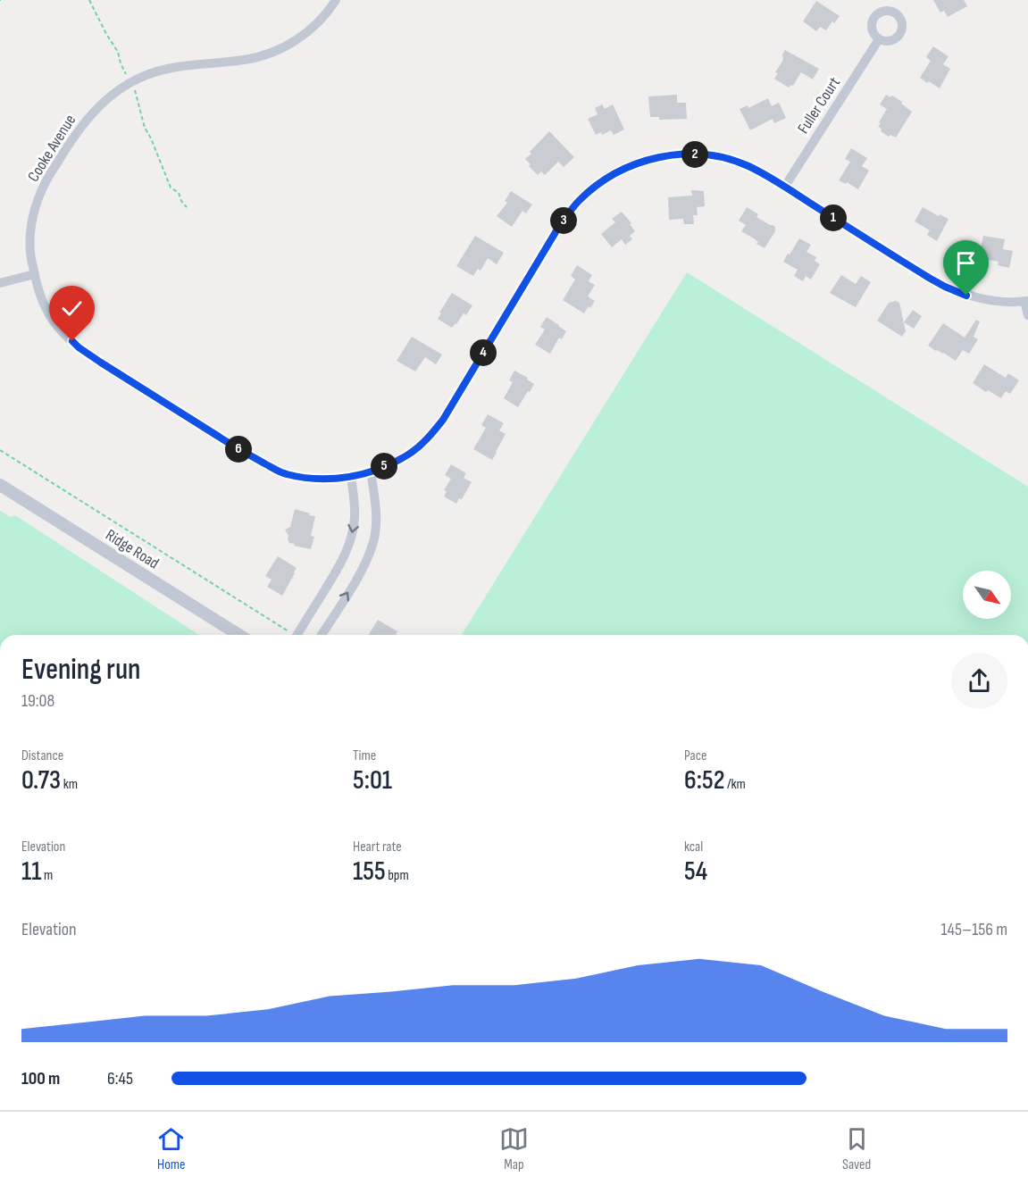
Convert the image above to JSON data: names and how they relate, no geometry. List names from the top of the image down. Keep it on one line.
{"streets":{"street":["Fuller Court","Cooke Avenue","Ridge Road"]},"crossings":[["Fuller Court","Cooke Avenue"]],"north":"bottom right","page":{"pins":["2","1","3","4","6","5"],"heading":["Evening run","19:08"],"stats":[["Distance","0.73 km"],["Time","5:01"],["Pace","6:52 /km"],["Elevation","11 m"],["Heart rate","155 bpm"],["kcal","54"]],"chart":["Elevation","145–156 m"],"list":[{"name":"100 m","note":"6:45"}],"tabs":["Home","Map","Saved"]}}
